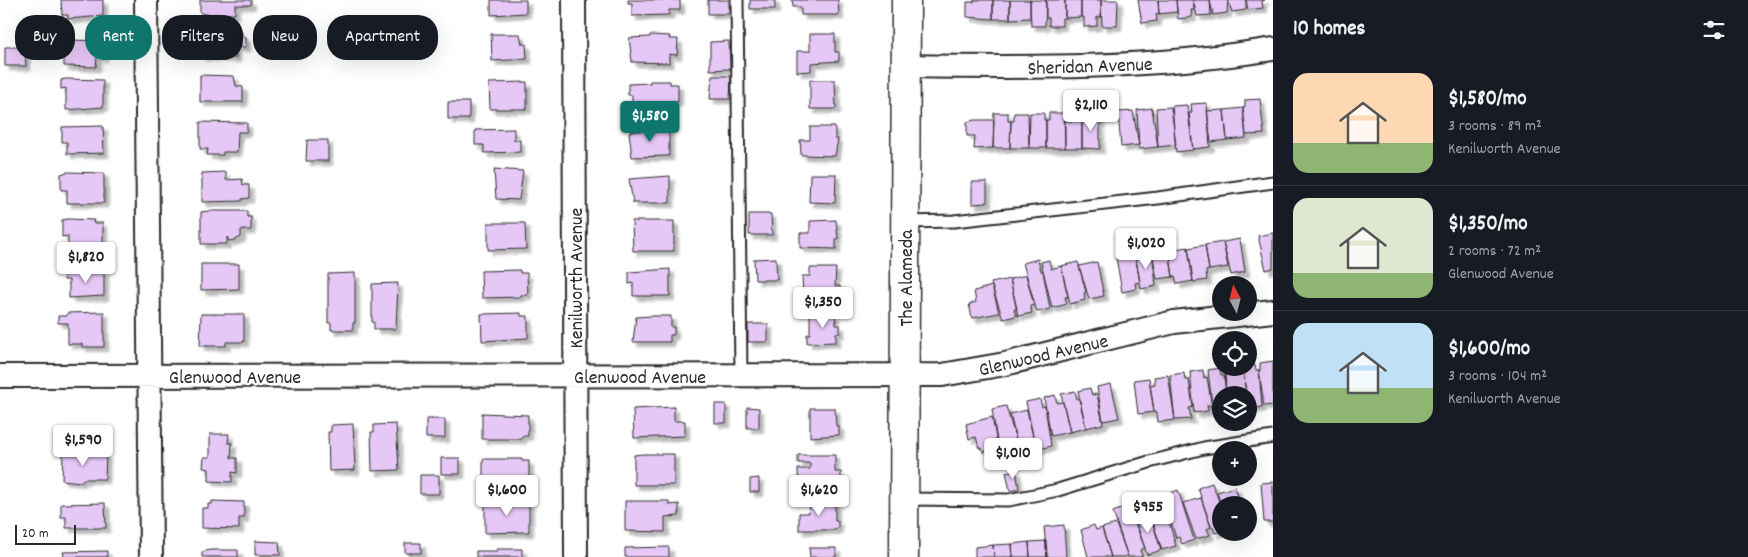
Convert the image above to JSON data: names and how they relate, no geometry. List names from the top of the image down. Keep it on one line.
{"streets":{"main road":["The Alameda"],"street":["Sheridan Avenue","Kenilworth Avenue","Glenwood Avenue"]},"crossings":[["Sheridan Avenue","The Alameda"],["Kenilworth Avenue","Glenwood Avenue"],["The Alameda","Glenwood Avenue"]],"scale_bar":"20 m","north":"top","page":{"heading":"10 homes","chip":["Buy","Rent","Filters","New","Apartment"],"list":[{"name":"$1,580/mo","note":"3 rooms · 89 m² · Kenilworth Avenue"},{"name":"$1,350/mo","note":"2 rooms · 72 m² · Glenwood Avenue"},{"name":"$1,600/mo","note":"3 rooms · 104 m² · Kenilworth Avenue"}],"price":["$2,110","$1,580","$1,020","$1,820","$1,350","$1,590","$1,010","$1,600","$1,620","$955"],"map_buttons":["+","−"],"scale":"20 m"}}
